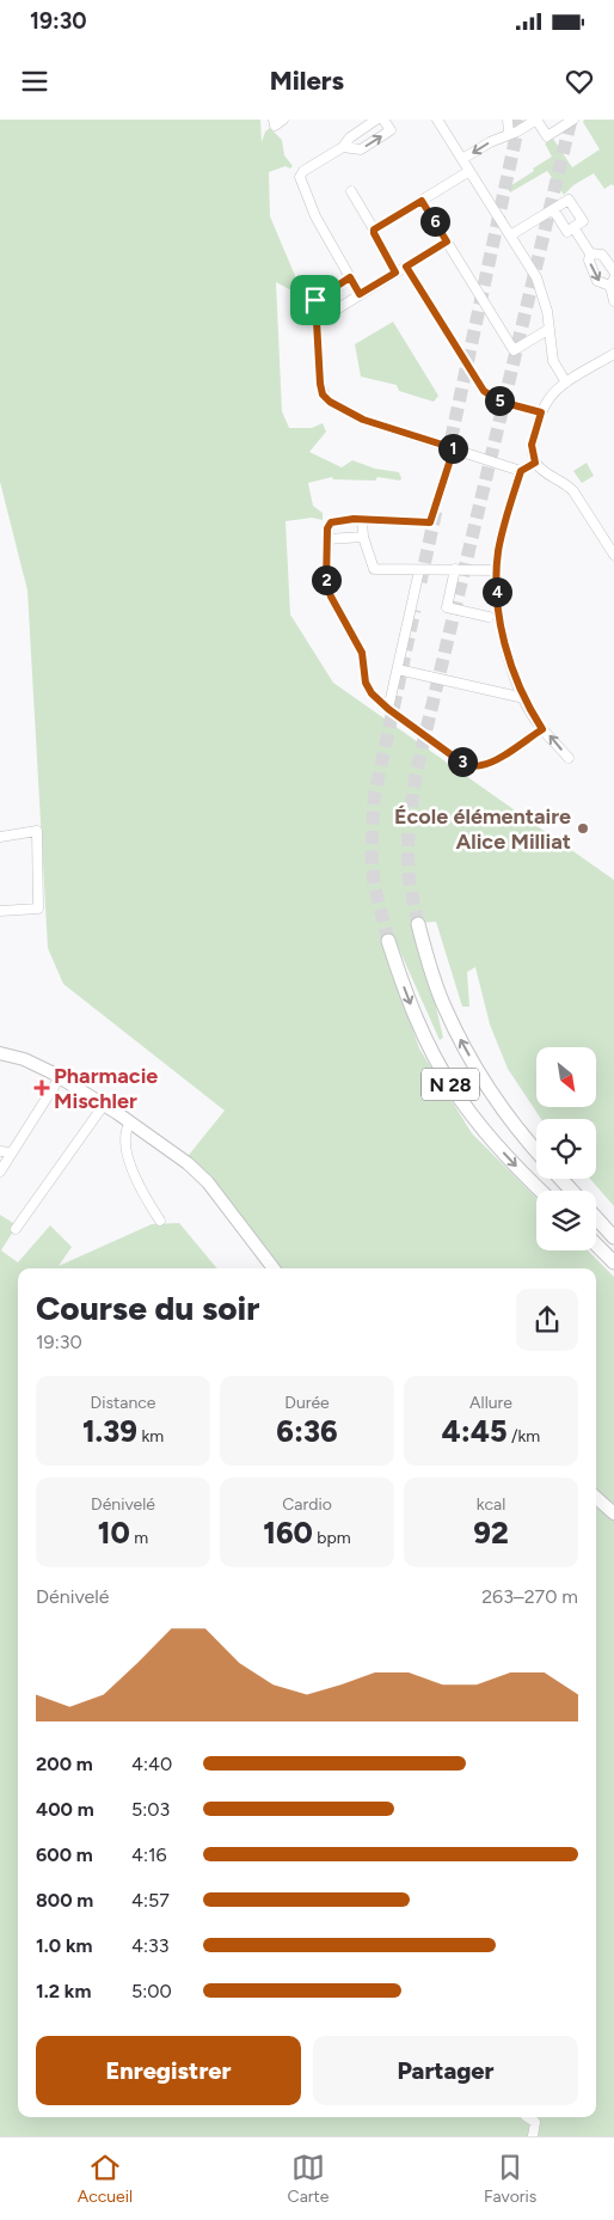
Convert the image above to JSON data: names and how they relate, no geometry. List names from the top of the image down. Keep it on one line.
{"streets":{"highway":["N 28"]},"places":{"other":["École élémentaire Alice Milliat"],"health":["Pharmacie Mischler"]},"north":"bottom right","page":{"status":"19:30","header":"Milers","pins":["6","5","1","2","4","3"],"heading":["Course du soir","19:30"],"stats":[["Distance","1.39 km"],["Durée","6:36"],["Allure","4:45 /km"],["Dénivelé","10 m"],["Cardio","160 bpm"],["kcal","92"]],"chart":["Dénivelé","263–270 m"],"list":[{"name":"200 m","note":"4:40"},{"name":"400 m","note":"5:03"},{"name":"600 m","note":"4:16"},{"name":"800 m","note":"4:57"},{"name":"1.0 km","note":"4:33"},{"name":"1.2 km","note":"5:00"}],"buttons":["Enregistrer","Partager"],"tabs":["Accueil","Carte","Favoris"]}}
